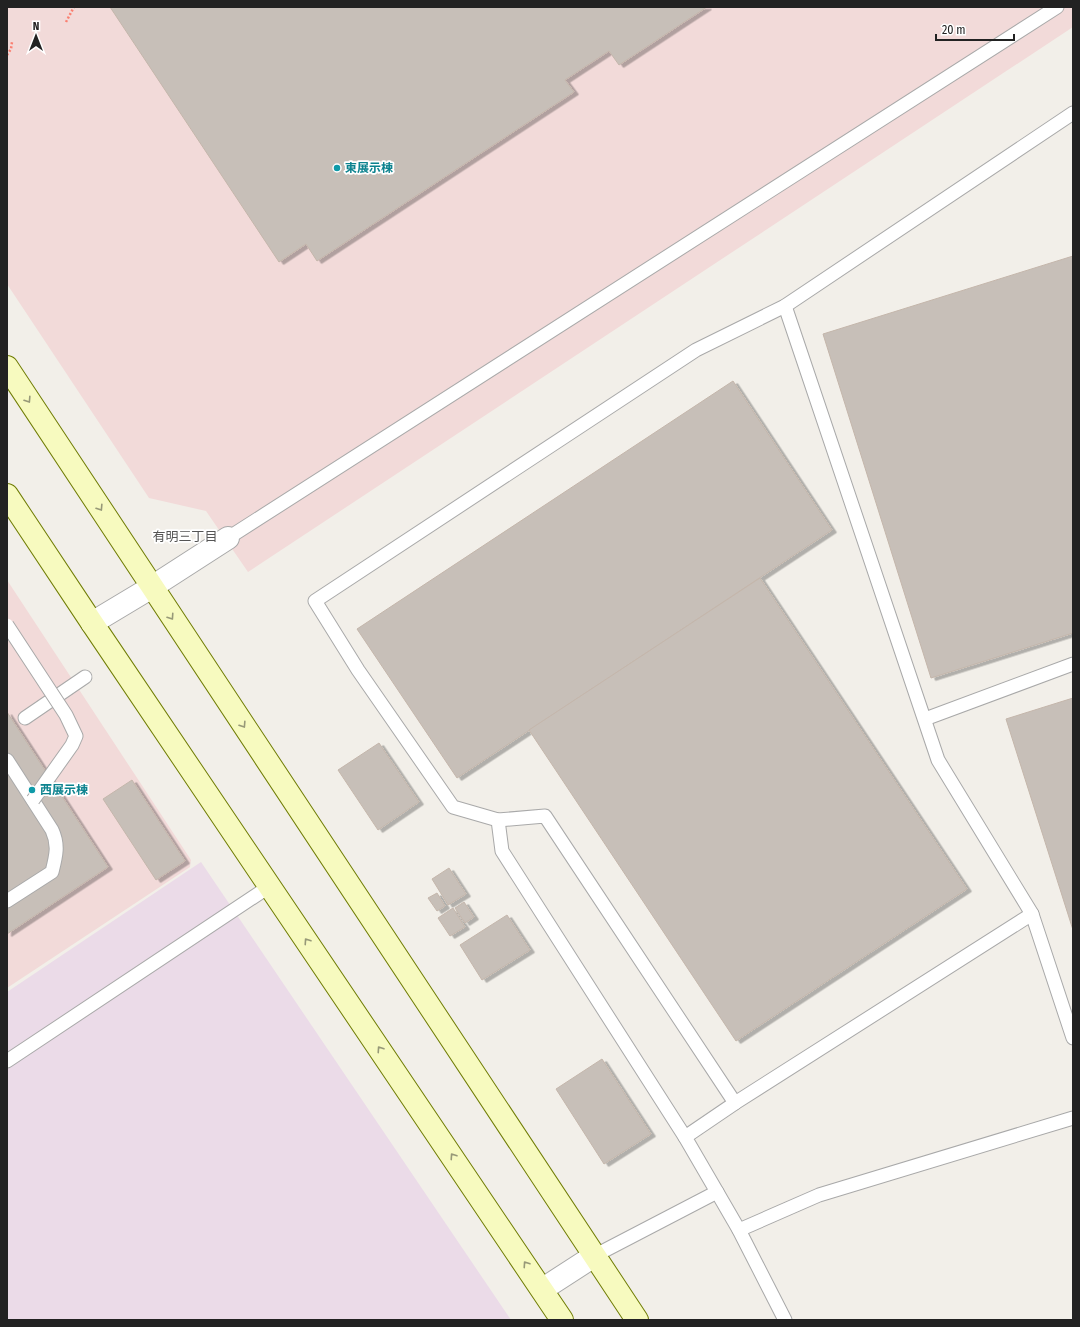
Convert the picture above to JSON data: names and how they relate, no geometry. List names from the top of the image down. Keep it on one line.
{"districts":["有明三丁目"],"places":["東展示棟","西展示棟"],"scale_bar":"20 m","north":"top"}
